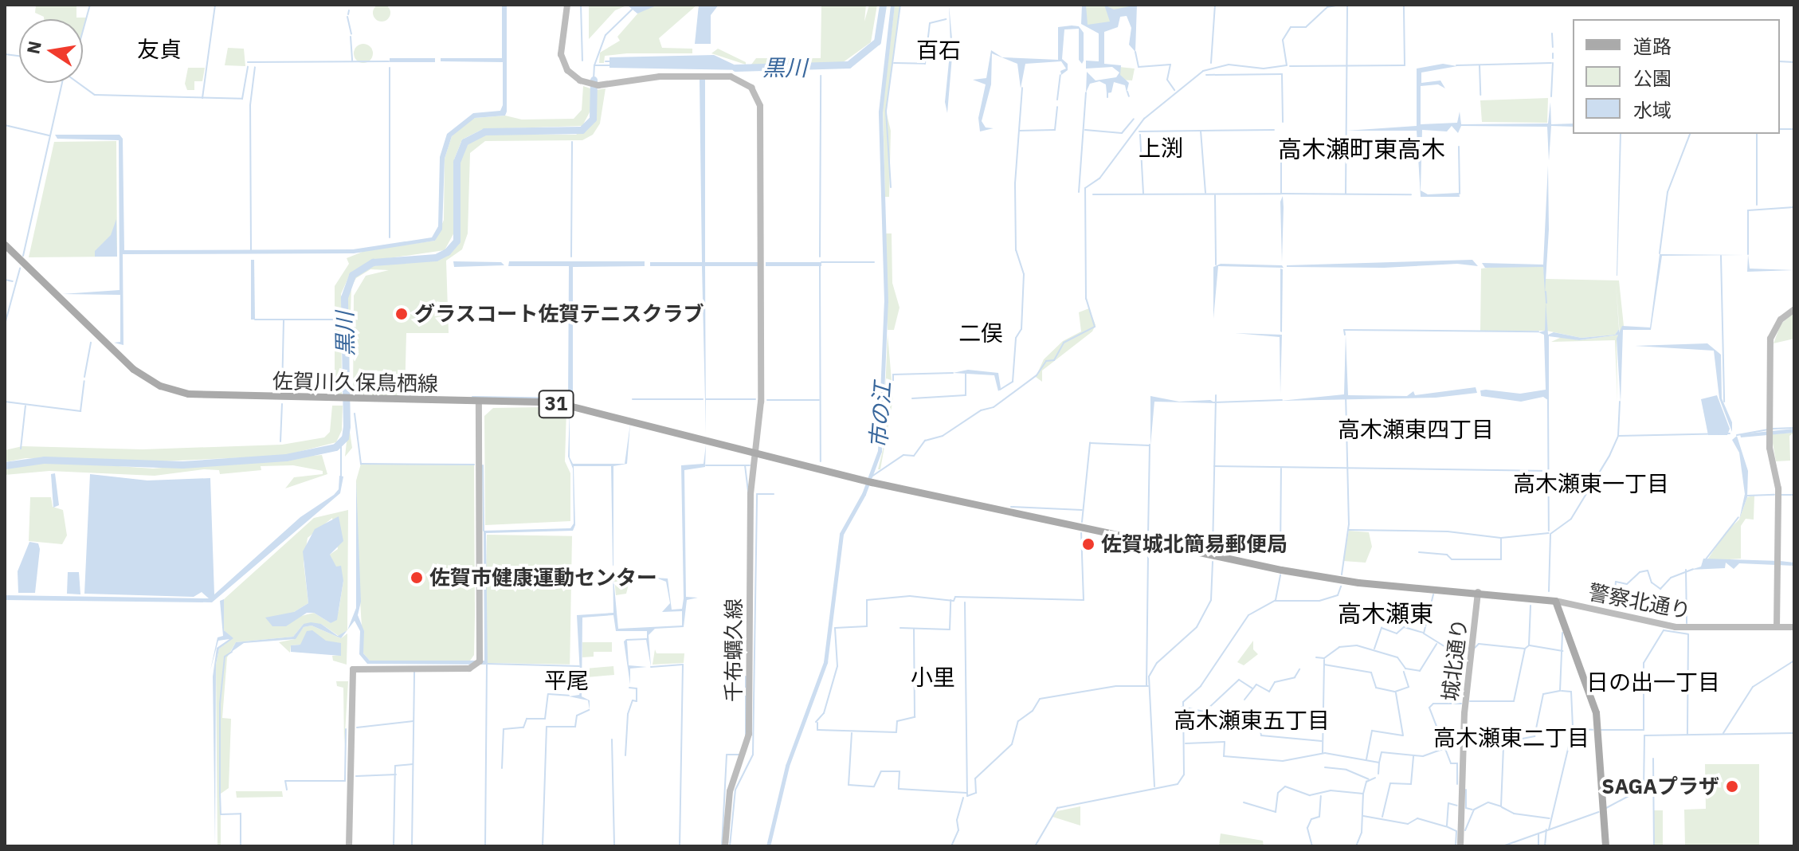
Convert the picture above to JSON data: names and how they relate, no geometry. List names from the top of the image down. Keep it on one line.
{"streets":{"main road":["佐賀川久保鳥栖線","31"],"street":["警察北通り","千布蠣久線","城北通り"]},"crossings":[["佐賀川久保鳥栖線","31"],["佐賀川久保鳥栖線","千布蠣久線"],["31","警察北通り"],["31","千布蠣久線"],["31","城北通り"]],"districts":["友貞","百石","上渕","高木瀬町東高木","二俣","高木瀬東四丁目","高木瀬東一丁目","高木瀬東","小里","平尾","日の出一丁目","高木瀬東五丁目","高木瀬東二丁目"],"water":["黒川","市の江"],"places":["グラスコート佐賀テニスクラブ","佐賀城北簡易郵便局","佐賀市健康運動センター","SAGAプラザ"],"legend":["道路","公園","水域"],"north":"left"}
